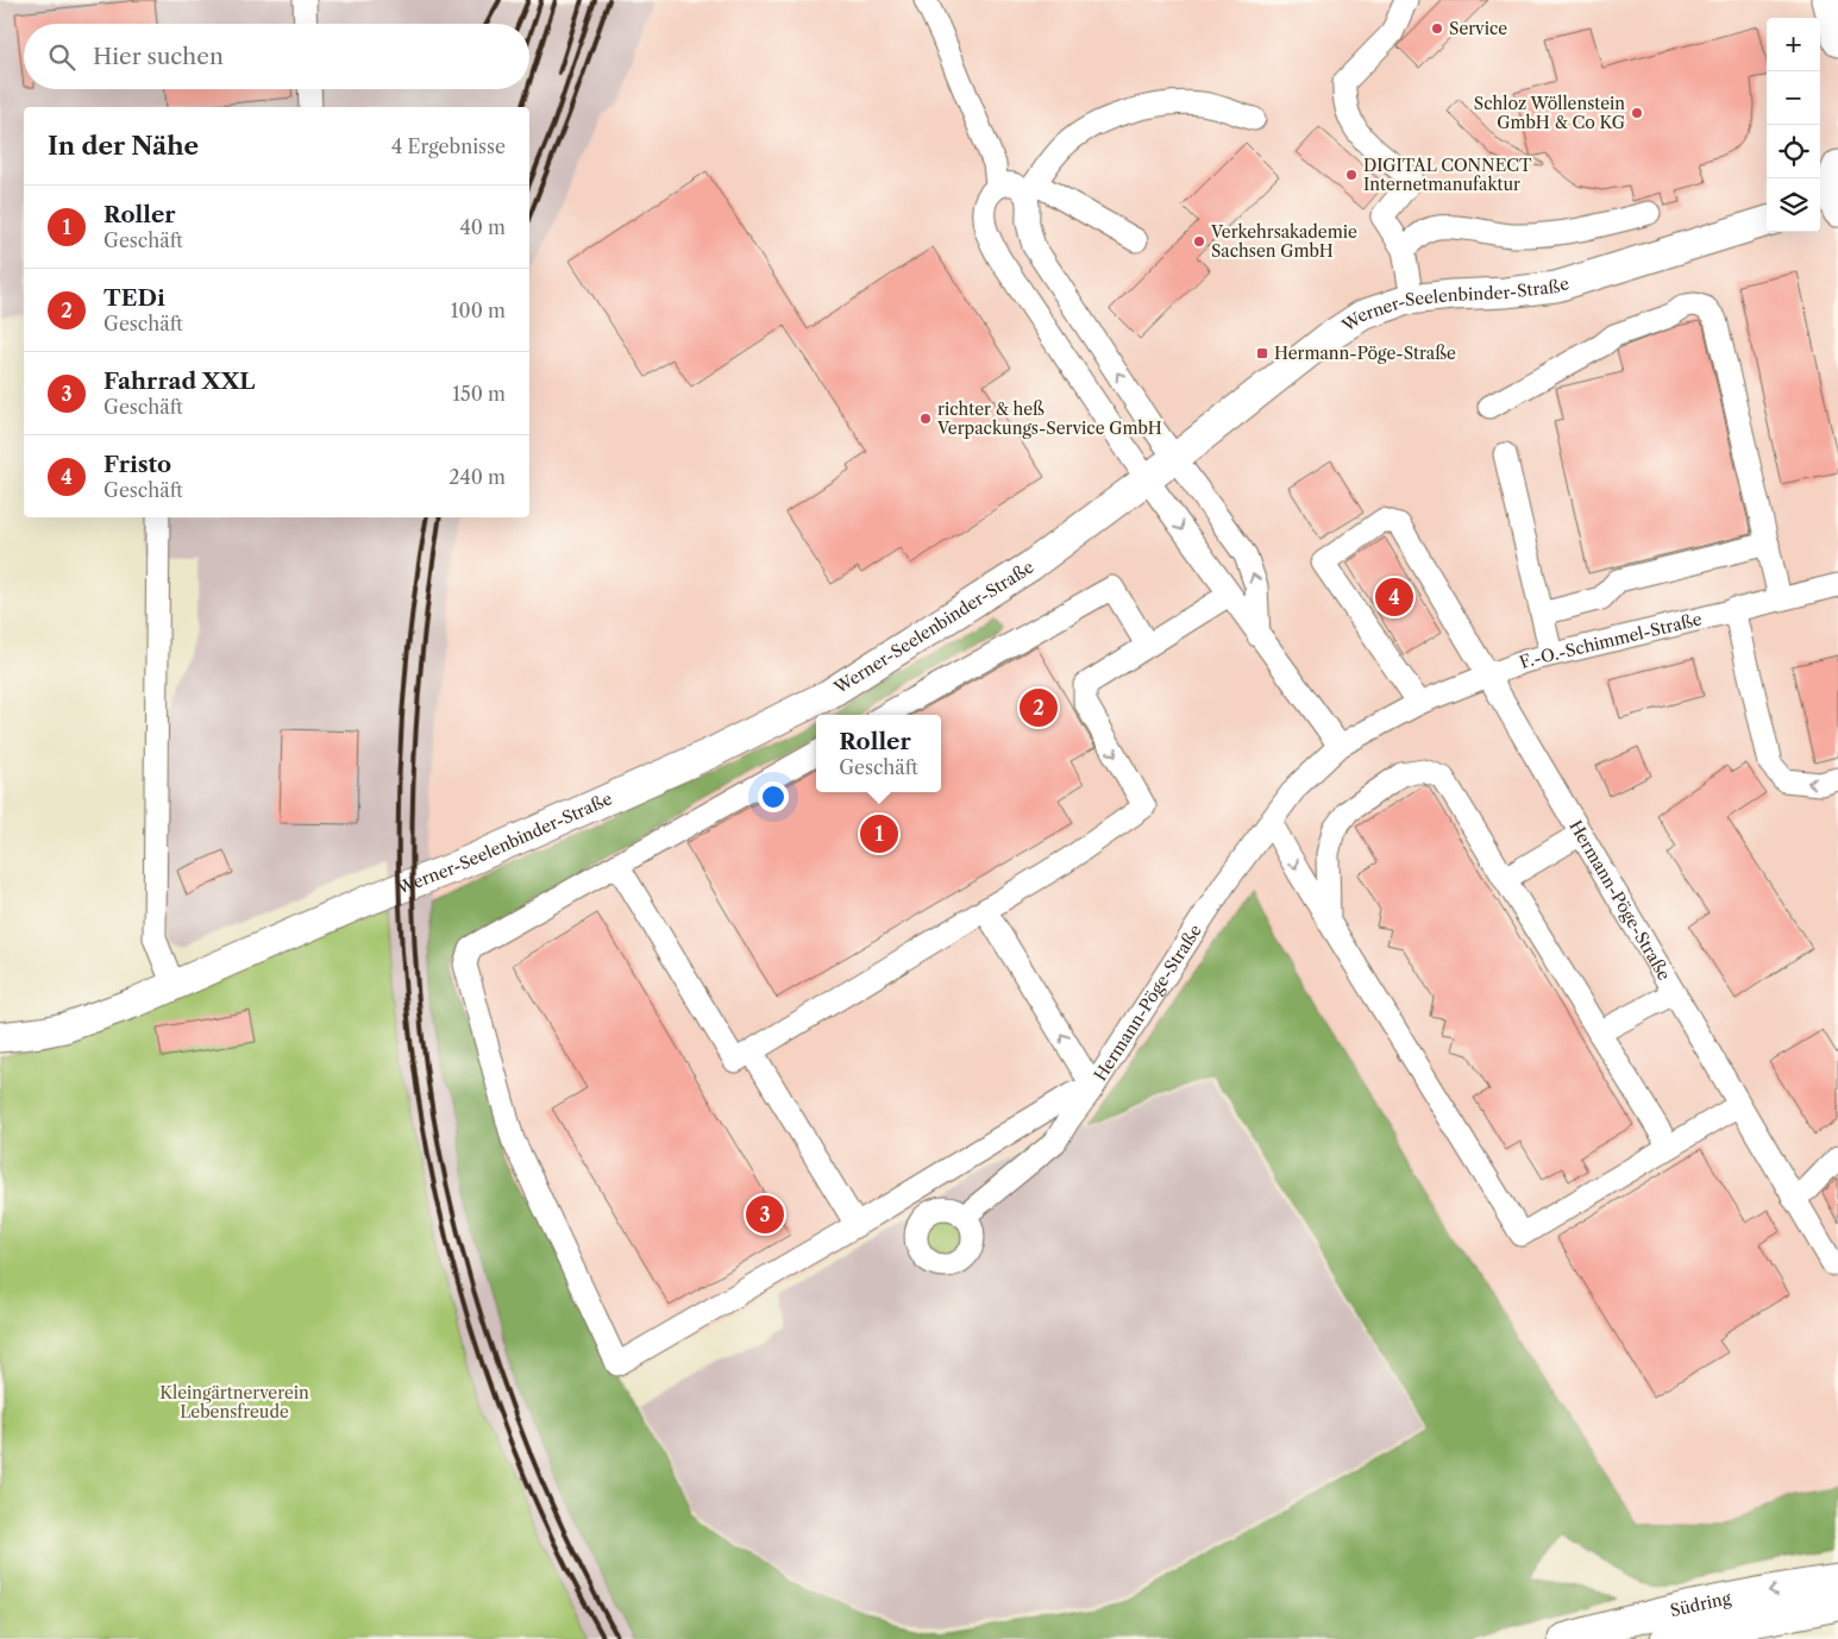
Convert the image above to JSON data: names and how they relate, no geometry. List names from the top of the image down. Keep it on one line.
{"streets":{"main road":["Werner-Seelenbinder-Straße","Südring"],"street":["F.-O.-Schimmel-Straße","Hermann-Pöge-Straße"]},"crossings":[["F.-O.-Schimmel-Straße","Hermann-Pöge-Straße"]],"parks":["Kleingärtnerverein Lebensfreude"],"places":{"other":["Service","Schloz Wöllenstein GmbH & Co KG","DIGITAL CONNECT Internetmanufaktur","Verkehrsakademie Sachsen GmbH","richter & heß Verpackungs-Service GmbH"],"transit":["Hermann-Pöge-Straße"]},"page":{"map_buttons":["+","−"],"search":"Hier suchen","heading":["In der Nähe","4 Ergebnisse"],"list":[{"mark":"1","name":"Roller","note":"Geschäft","value":"40 m"},{"mark":"2","name":"TEDi","note":"Geschäft","value":"100 m"},{"mark":"3","name":"Fahrrad XXL","note":"Geschäft","value":"150 m"},{"mark":"4","name":"Fristo","note":"Geschäft","value":"240 m"}],"pins":["4","2","1","3"],"popup":["Roller","Geschäft"]}}
